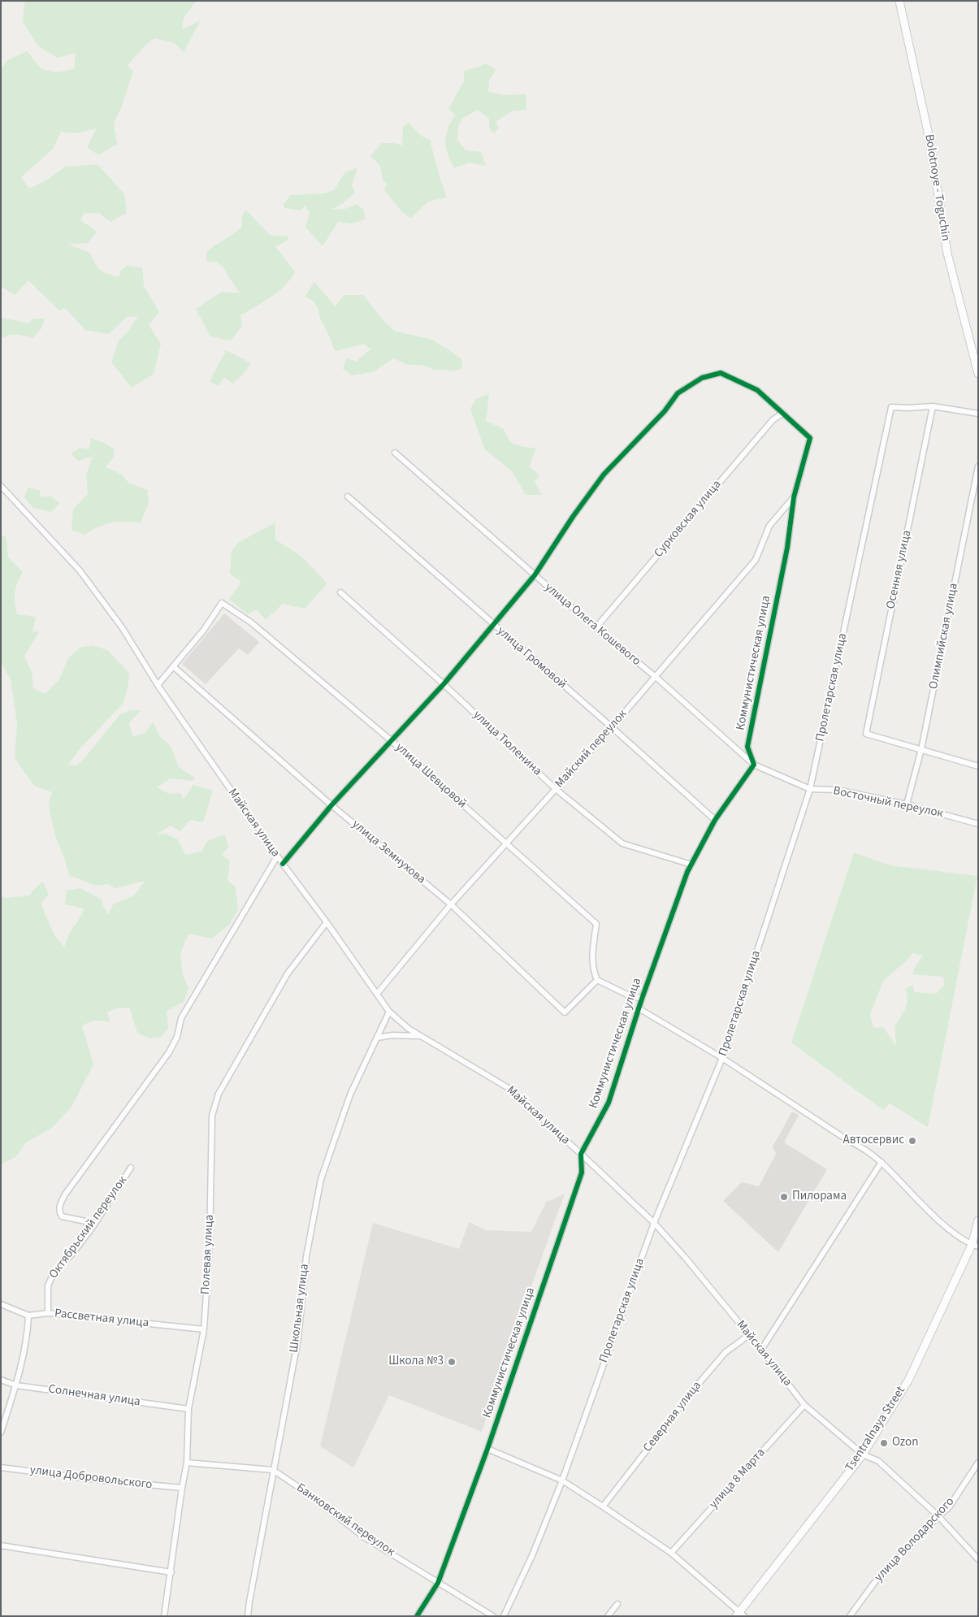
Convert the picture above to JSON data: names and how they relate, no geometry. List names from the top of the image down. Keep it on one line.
{"streets":{"main road":["Bolotnoye - Toguchin","Tsentralnaya Street"],"street":["Сурковская улица","Осенняя улица","улица Олега Кошевого","Олимпийская улица","улица Громовой","Коммунистическая улица","Пролетарская улица","улица Тюленина","Майский переулок","улица Шевцовой","Восточный переулок","Майская улица","улица Земнухова","Октябрьский переулок","Полевая улица","Школьная улица","Рассветная улица","Солнечная улица","Северная улица","улица Добровольского","улица 8 Марта","Банковский переулок","улица Володарского"]},"crossings":[["Сурковская улица","улица Олега Кошевого"],["Сурковская улица","Коммунистическая улица"],["Осенняя улица","Олимпийская улица"],["Осенняя улица","Пролетарская улица"],["улица Олега Кошевого","Коммунистическая улица"],["улица Олега Кошевого","Майский переулок"],["улица Олега Кошевого","Восточный переулок"],["Олимпийская улица","Восточный переулок"],["улица Громовой","Коммунистическая улица"],["улица Громовой","Майский переулок"],["Коммунистическая улица","улица Тюленина"],["Коммунистическая улица","Майский переулок"],["Коммунистическая улица","Восточный переулок"],["Коммунистическая улица","Майская улица"],["Коммунистическая улица","Банковский переулок"],["Пролетарская улица","Восточный переулок"],["Пролетарская улица","Майская улица"],["улица Тюленина","Майский переулок"],["Майский переулок","улица Шевцовой"],["Майский переулок","Майская улица"],["Майский переулок","улица Земнухова"],["улица Шевцовой","улица Земнухова"],["Майская улица","Полевая улица"],["Майская улица","Школьная улица"],["Майская улица","Северная улица"],["Майская улица","Tsentralnaya Street"],["Майская улица","улица 8 Марта"],["Майская улица","улица Володарского"],["Октябрьский переулок","Рассветная улица"],["Полевая улица","Рассветная улица"],["Полевая улица","Солнечная улица"],["Полевая улица","улица Добровольского"],["Полевая улица","Банковский переулок"],["Школьная улица","Банковский переулок"]],"places":["Автосервис","Пилорама","Школа №3","Ozon"]}
